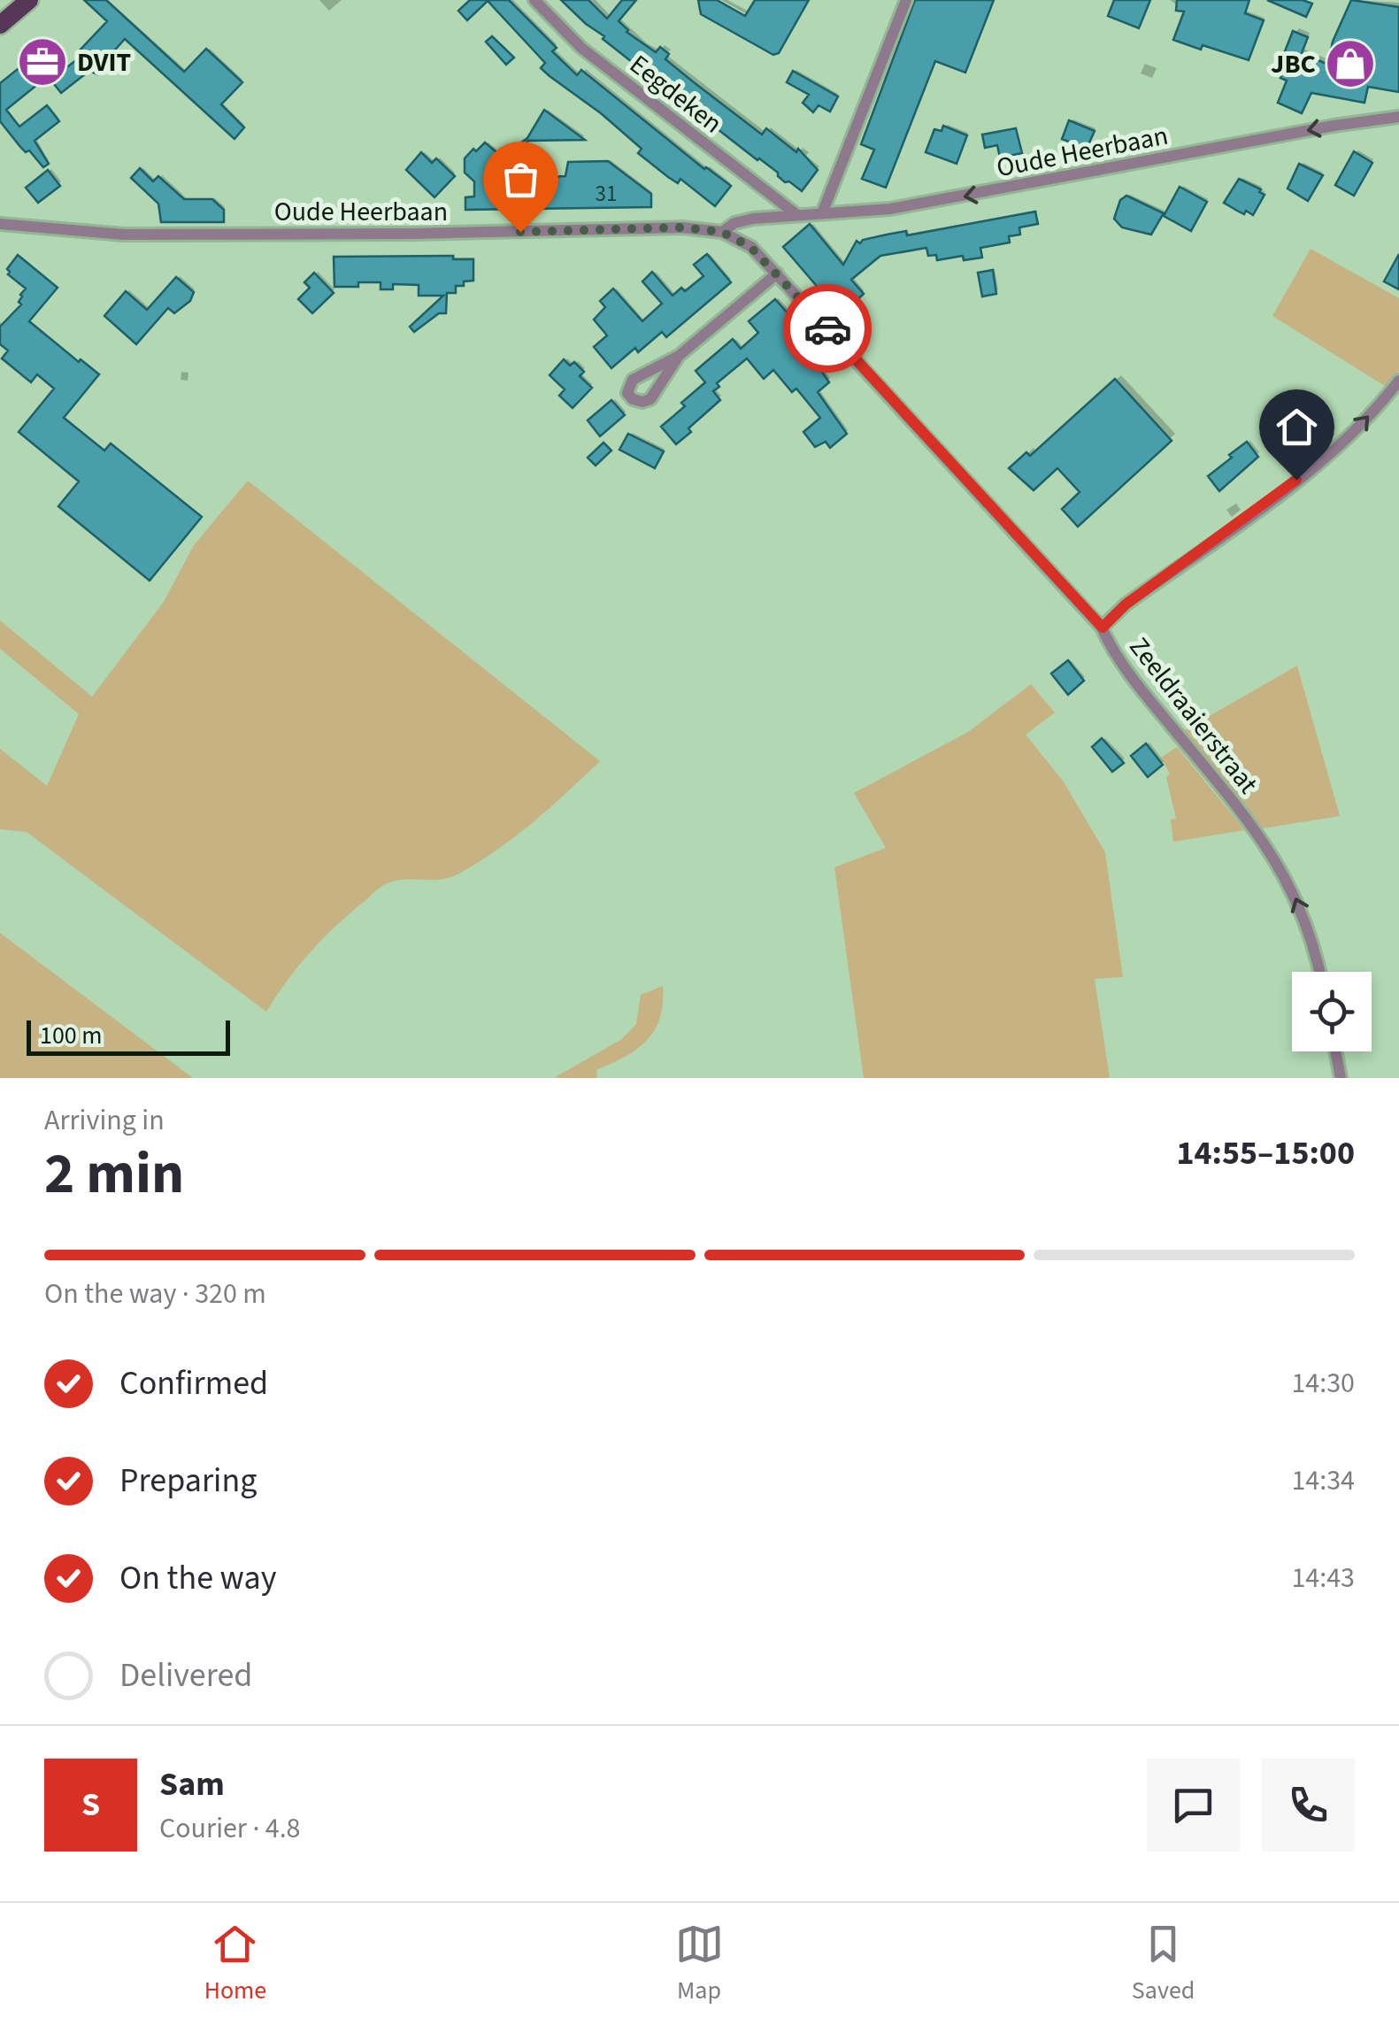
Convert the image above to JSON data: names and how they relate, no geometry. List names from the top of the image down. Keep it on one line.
{"streets":{"street":["Eegdeken","Oude Heerbaan","Zeeldraaierstraat"]},"crossings":[["Eegdeken","Oude Heerbaan"],["Oude Heerbaan","Zeeldraaierstraat"]],"places":{"office":["DVIT"],"shop":["JBC"]},"house_numbers":["31"],"scale_bar":"100 m","page":{"scale":"100 m","heading":["2 min","Arriving in","14:55–15:00"],"panel":["Sam","Courier · 4.8"],"bar":"On the way · 320 m","list":[["Confirmed","14:30"],["Preparing","14:34"],["On the way","14:43"],"Delivered"],"round":"S","tabs":["Home","Map","Saved"]}}
